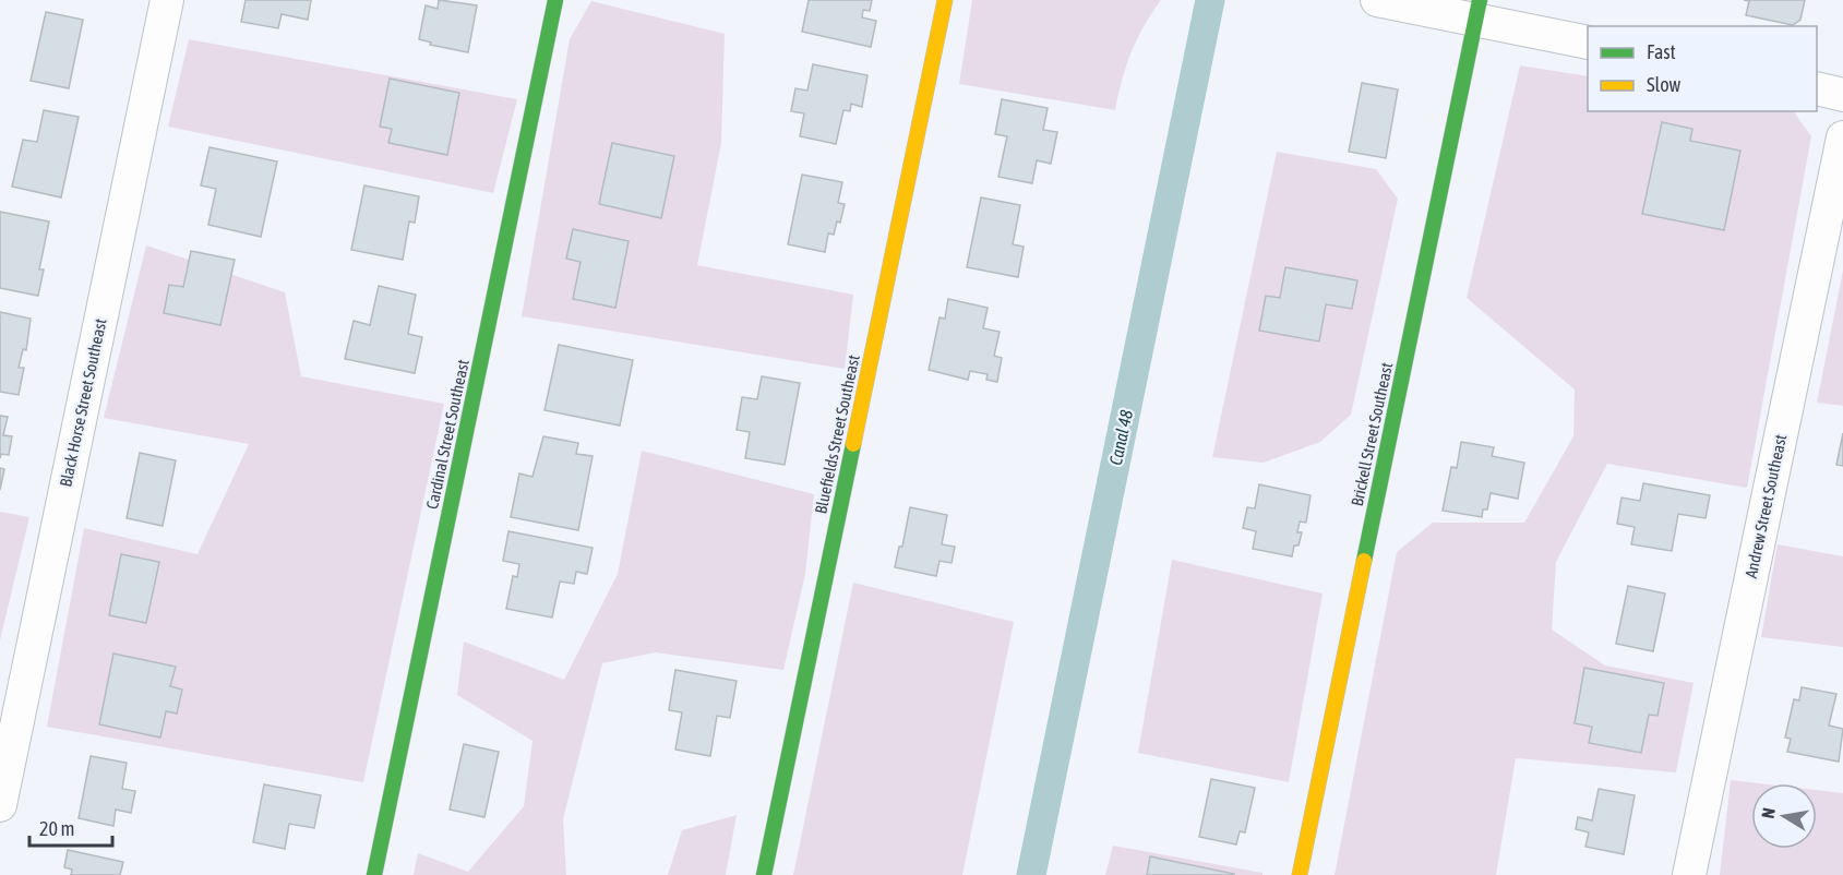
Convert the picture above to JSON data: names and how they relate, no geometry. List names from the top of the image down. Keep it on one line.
{"streets":{"street":["Black Horse Street Southeast","Cardinal Street Southeast","Bluefields Street Southeast","Brickell Street Southeast","Andrew Street Southeast"]},"water":["Canal 48"],"legend":["Fast","Slow"],"scale_bar":"20 m","north":"left"}
